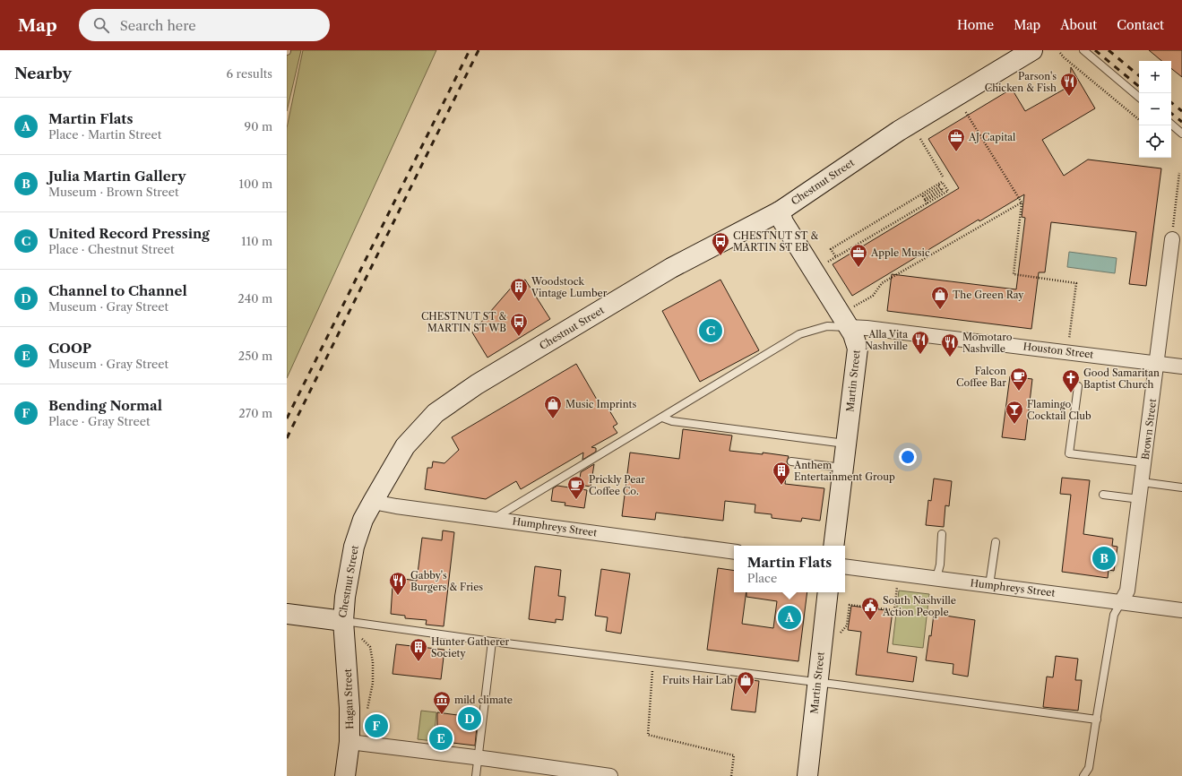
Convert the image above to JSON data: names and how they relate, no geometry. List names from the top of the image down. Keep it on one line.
{"streets":{"street":["Chestnut Street","Houston Street","Martin Street","Brown Street","Humphreys Street","Hagan Street"]},"crossings":[["Chestnut Street","Martin Street"],["Chestnut Street","Humphreys Street"],["Chestnut Street","Hagan Street"],["Houston Street","Martin Street"],["Houston Street","Brown Street"],["Brown Street","Humphreys Street"]],"places":{"restaurant":["Parson's Chicken & Fish","Alla Vita Nashville","Momotaro Nashville","Gabby's Burgers & Fries"],"office":["AJ Capital","Apple Music"],"bus stop":["CHESTNUT ST & MARTIN ST EB","CHESTNUT ST & MARTIN ST WB"],"building":["Woodstock Vintage Lumber","Anthem Entertainment Group","Hunter Gatherer Society"],"shop":["The Green Ray","Music Imprints","Fruits Hair Lab"],"cafe":["Falcon Coffee Bar","Prickly Pear Coffee Co."],"church":["Good Samaritan Baptist Church"],"bar":["Flamingo Cocktail Club"],"public building":["South Nashville Action People"],"museum":["mild climate"]},"page":{"header":"Map","search":"Search here","nav":["Home","Map","About","Contact"],"heading":["Nearby","6 results"],"map_buttons":["+","−"],"list":[{"mark":"A","name":"Martin Flats","note":"Place · Martin Street","value":"90 m"},{"mark":"B","name":"Julia Martin Gallery","note":"Museum · Brown Street","value":"100 m"},{"mark":"C","name":"United Record Pressing","note":"Place · Chestnut Street","value":"110 m"},{"mark":"D","name":"Channel to Channel","note":"Museum · Gray Street","value":"240 m"},{"mark":"E","name":"COOP","note":"Museum · Gray Street","value":"250 m"},{"mark":"F","name":"Bending Normal","note":"Place · Gray Street","value":"270 m"}],"pins":["C","B","A","D","F","E"],"popup":["Martin Flats","Place"]}}
